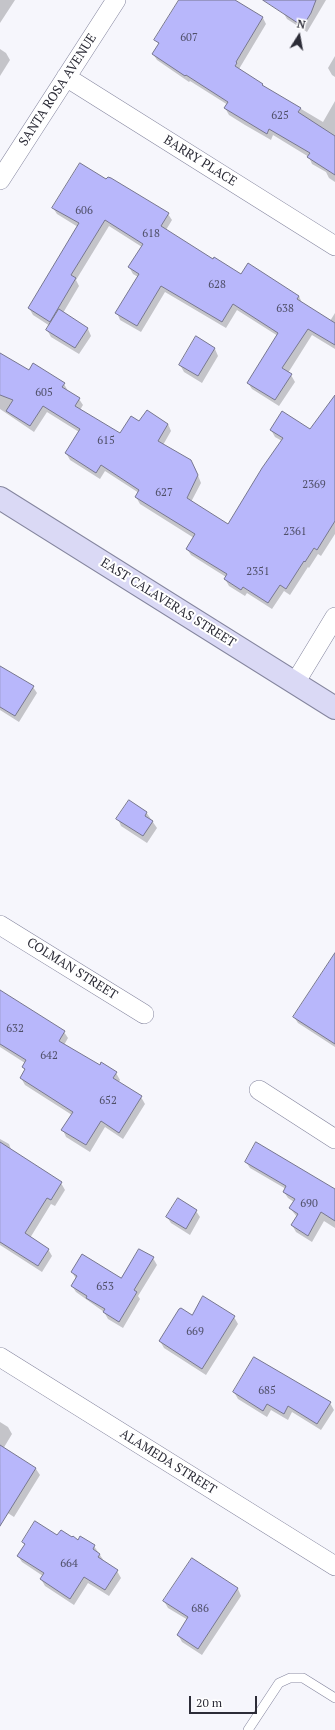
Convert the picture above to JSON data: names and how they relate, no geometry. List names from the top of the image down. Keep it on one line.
{"streets":{"street":["SANTA ROSA AVENUE","BARRY PLACE","EAST CALAVERAS STREET","COLMAN STREET","ALAMEDA STREET"]},"crossings":[["SANTA ROSA AVENUE","BARRY PLACE"]],"house_numbers":["607","625","606","618","628","638","605","615","2369","627","2361","2351","632","642","652","690","653","669","685","664","686"],"scale_bar":"20 m","north":"top"}
